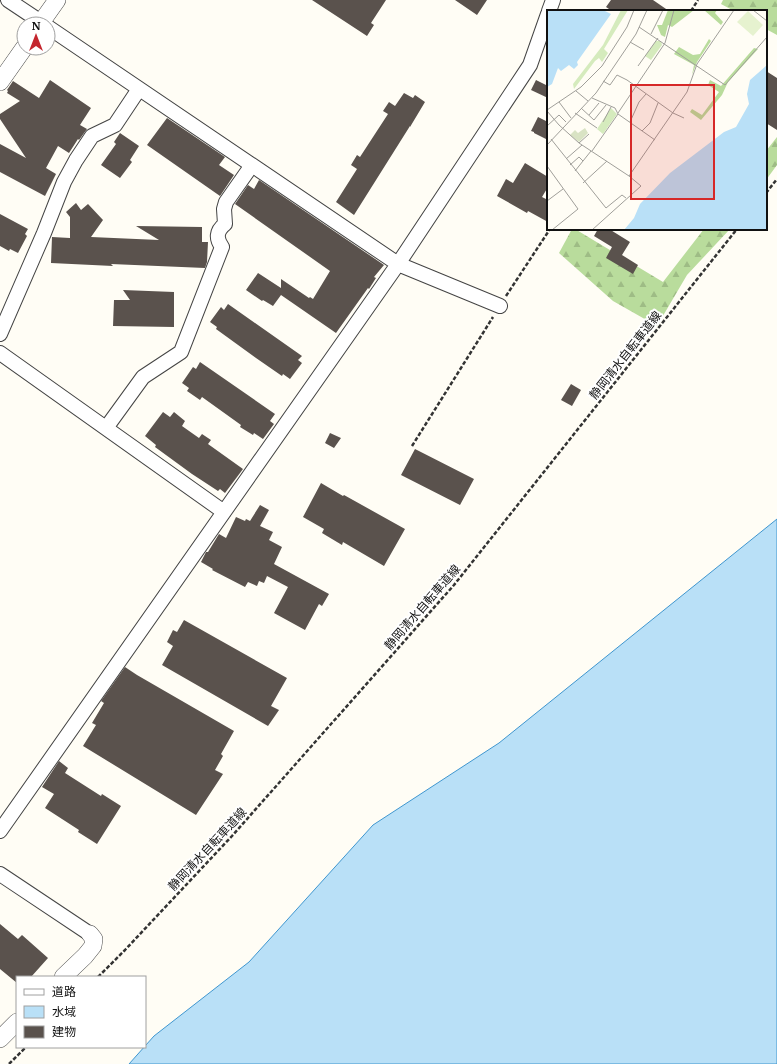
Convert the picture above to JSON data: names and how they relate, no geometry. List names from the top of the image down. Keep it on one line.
{"streets":{"path":["静岡清水自転車道線"]},"legend":["道路","水域","建物"],"north":"top"}
